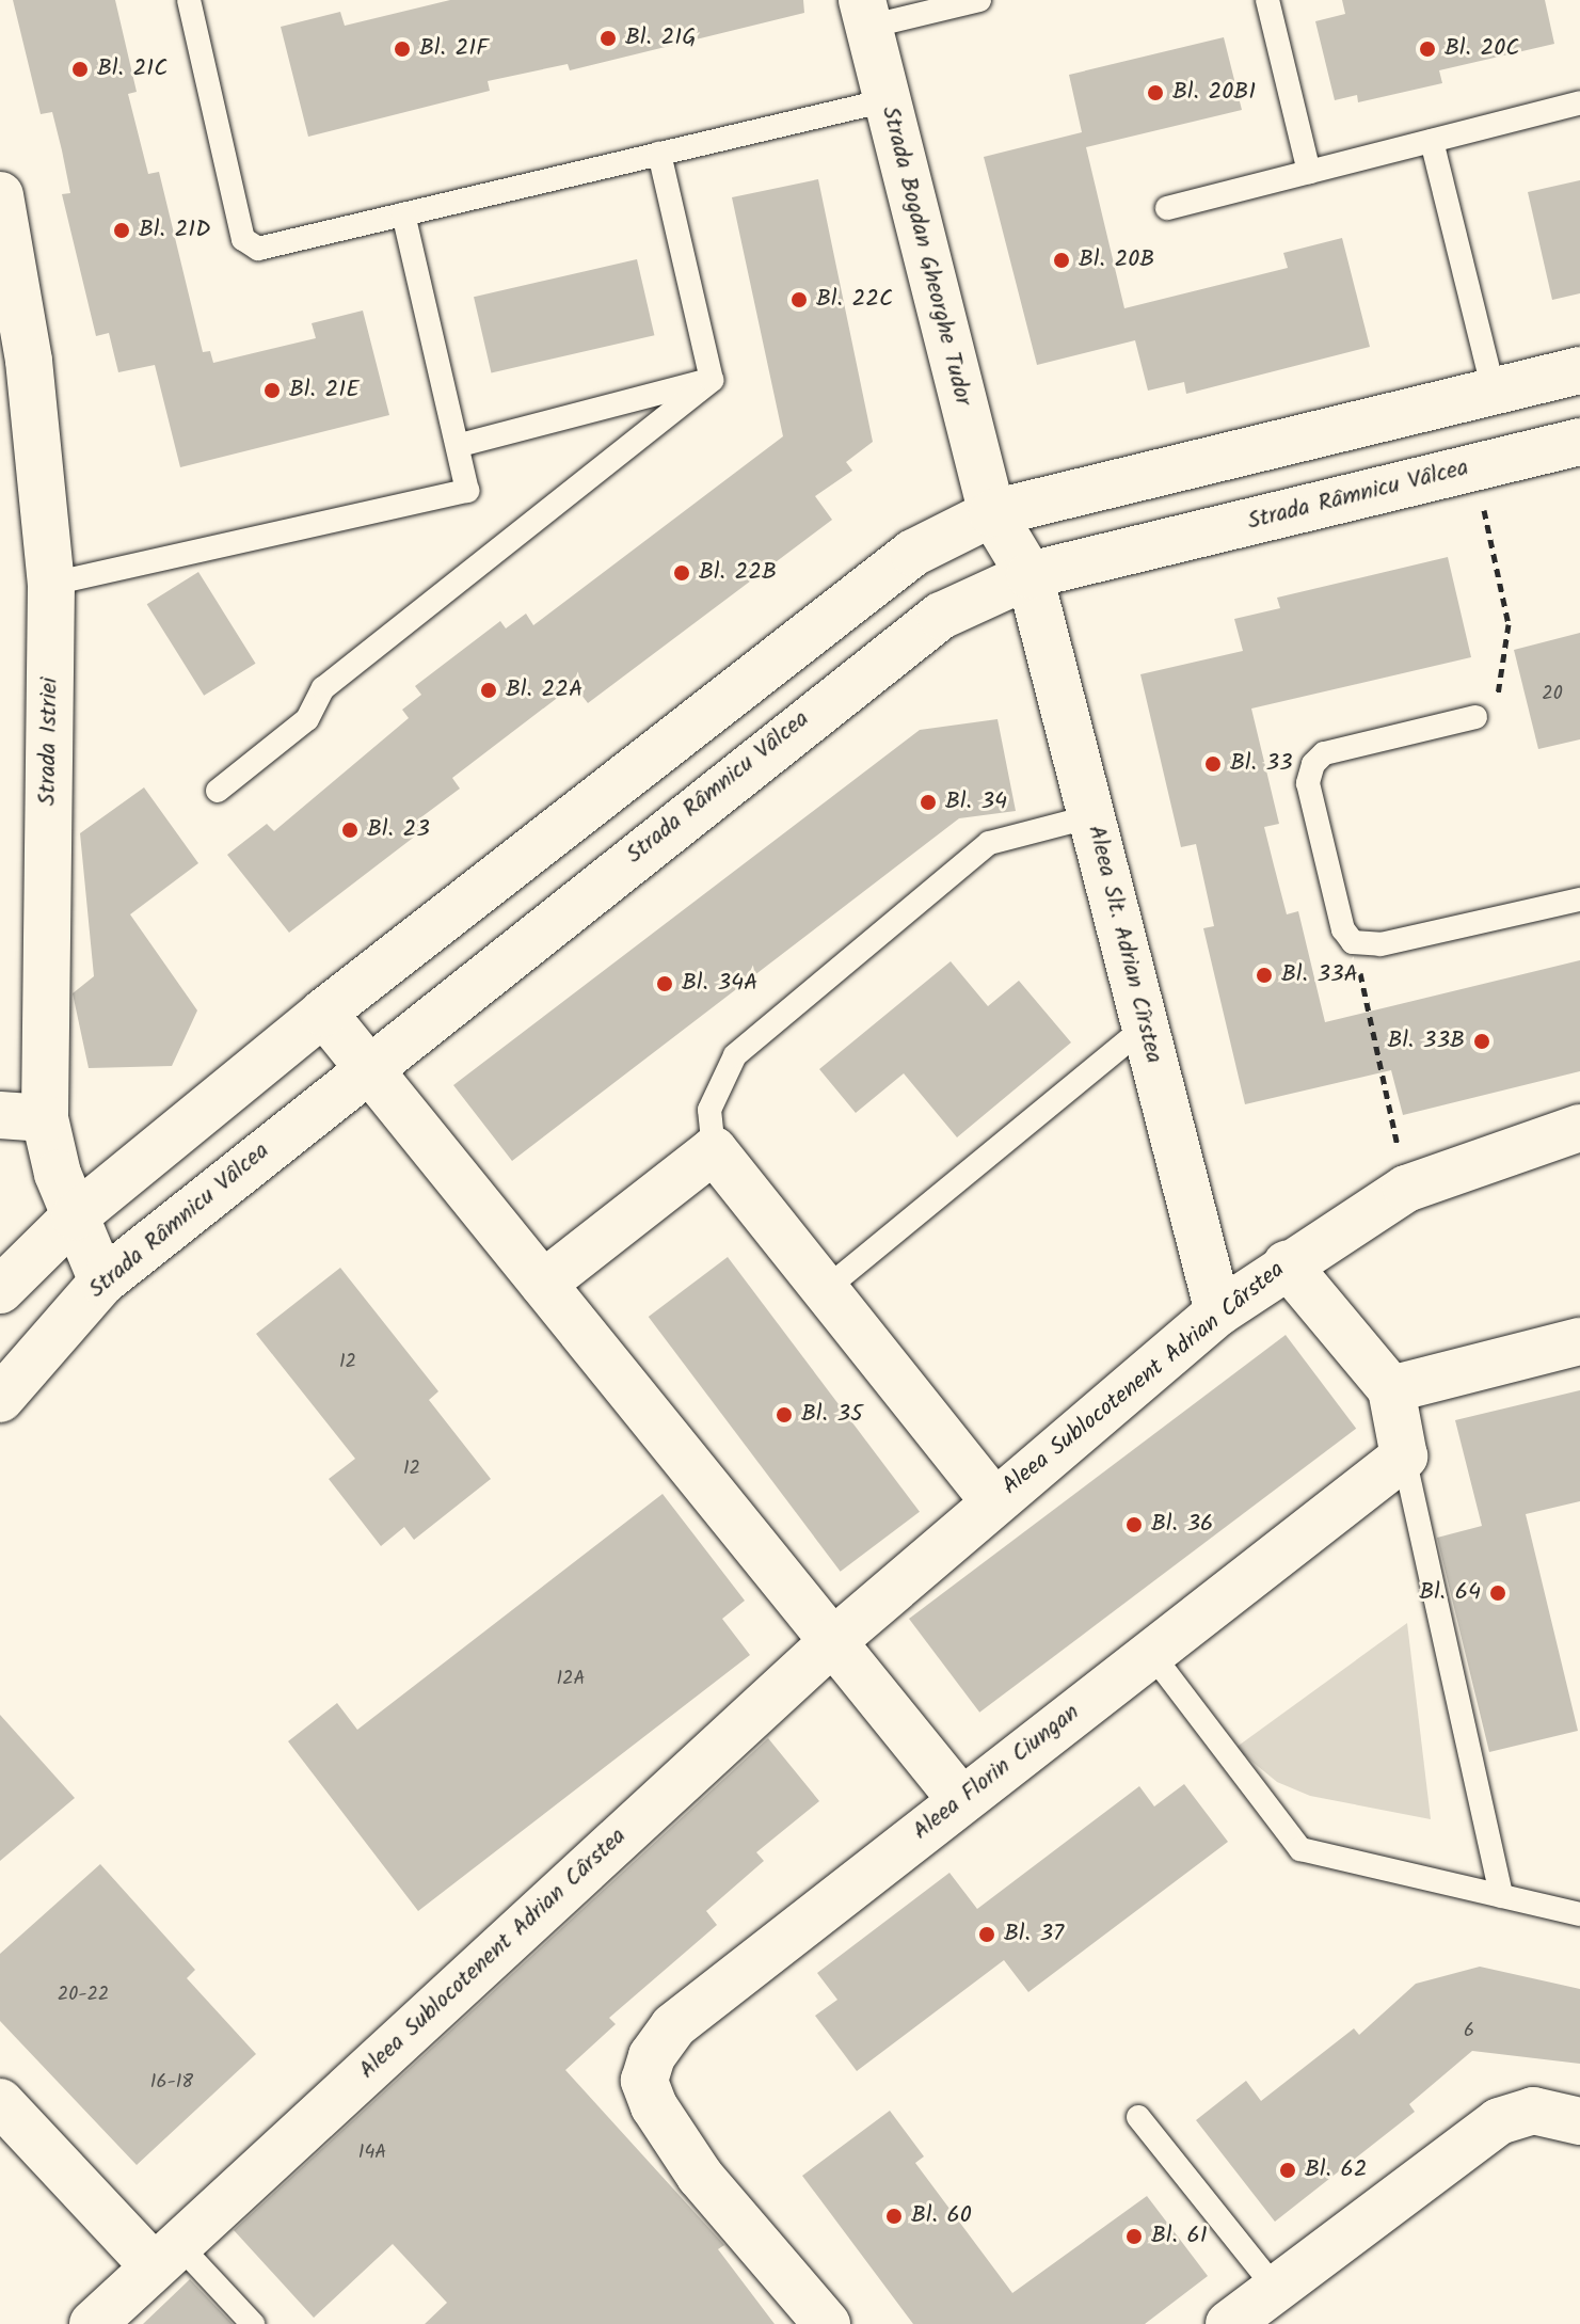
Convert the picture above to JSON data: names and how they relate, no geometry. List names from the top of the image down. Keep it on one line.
{"streets":{"street":["Strada Bogdan Gheorghe Tudor","Strada Râmnicu Vâlcea","Strada Istriei","Aleea Slt. Adrian Cîrstea","Aleea Sublocotenent Adrian Cârstea","Aleea Florin Ciungan"]},"crossings":[["Strada Bogdan Gheorghe Tudor","Strada Râmnicu Vâlcea"],["Strada Bogdan Gheorghe Tudor","Aleea Slt. Adrian Cîrstea"],["Strada Râmnicu Vâlcea","Strada Istriei"],["Strada Râmnicu Vâlcea","Aleea Slt. Adrian Cîrstea"],["Aleea Slt. Adrian Cîrstea","Aleea Sublocotenent Adrian Cârstea"]],"places":["Bl. 21G","Bl. 21F","Bl. 20C","Bl. 21C","Bl. 20B1","Bl. 21D","Bl. 20B","Bl. 22C","Bl. 21E","Bl. 22B","Bl. 22A","Bl. 33","Bl. 34","Bl. 23","Bl. 33A","Bl. 34A","Bl. 33B","Bl. 35","Bl. 36","Bl. 64","Bl. 37","Bl. 62","Bl. 60","Bl. 61"],"house_numbers":["20","12","12","12A","20-22","6","16-18","14A"]}
